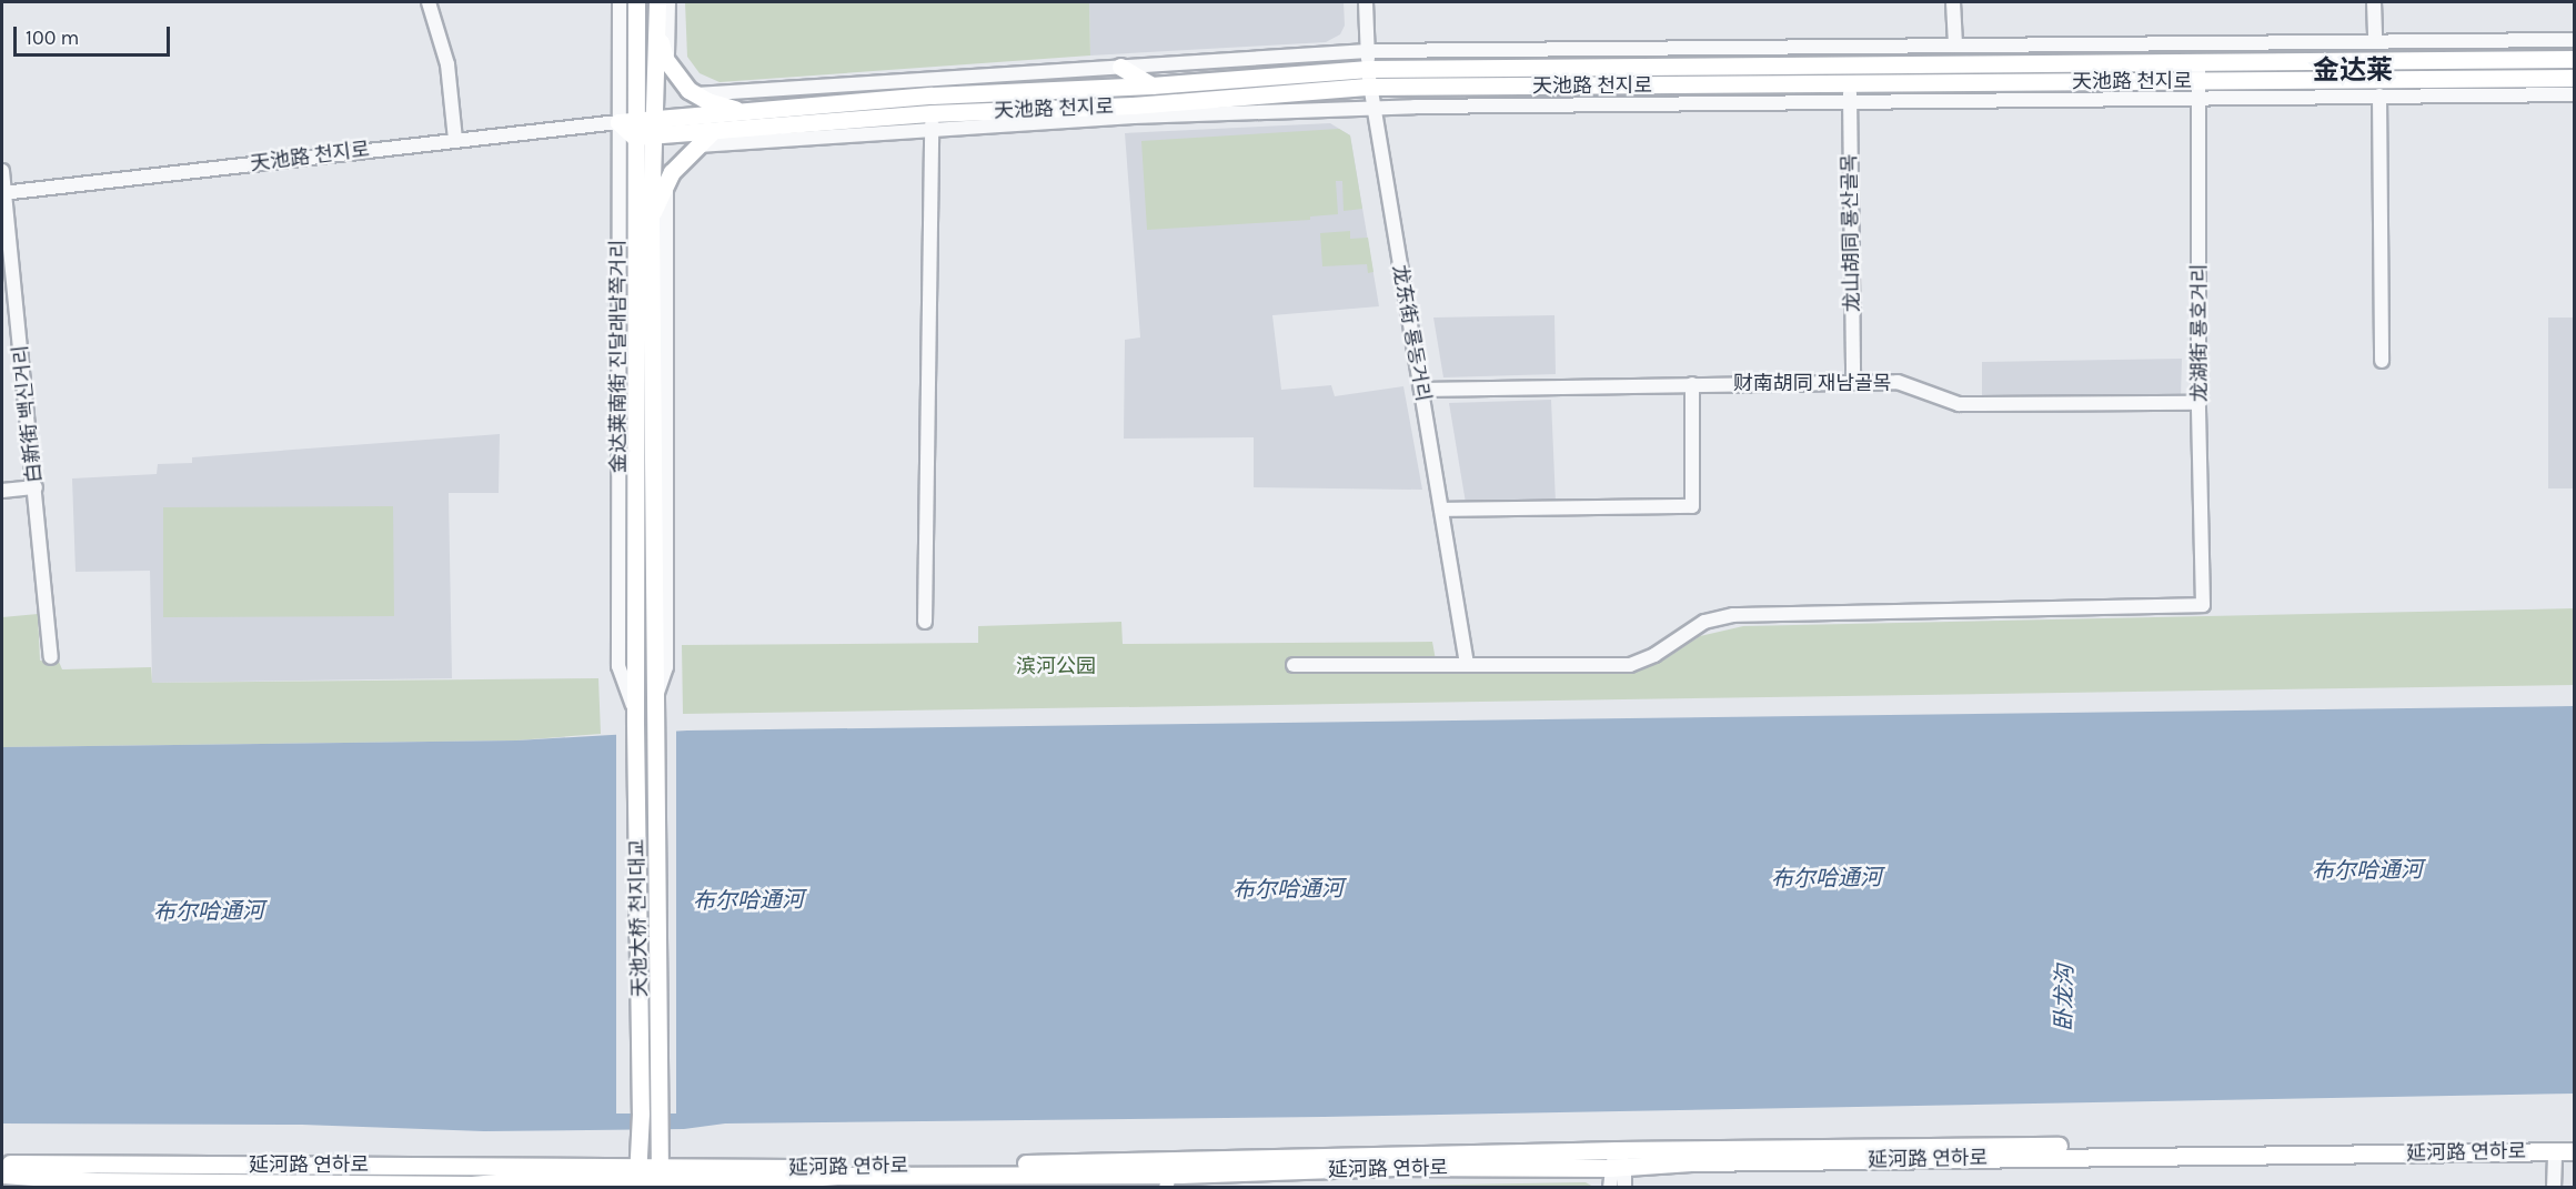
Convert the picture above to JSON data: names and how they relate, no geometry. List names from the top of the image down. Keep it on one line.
{"streets":{"main road":["天池路 천지로","金达莱南街 진달래남쪽거리","天池大桥 천지대교","延河路 연하로"],"street":["龙山胡同 룡산골목","龙东街 룡동거리","龙湖街 룡호거리","财南胡同 재남골목","白新街 백신거리"]},"crossings":[["天池路 천지로","龙山胡同 룡산골목"],["天池路 천지로","龙东街 룡동거리"],["天池路 천지로","龙湖街 룡호거리"],["天池路 천지로","金达莱南街 진달래남쪽거리"],["天池路 천지로","白新街 백신거리"],["龙山胡同 룡산골목","财南胡同 재남골목"],["龙东街 룡동거리","龙湖街 룡호거리"],["龙东街 룡동거리","财南胡同 재남골목"],["龙湖街 룡호거리","财南胡同 재남골목"],["金达莱南街 진달래남쪽거리","天池大桥 천지대교"]],"districts":["金达莱"],"water":["布尔哈通河","卧龙沟"],"parks":["滨河公园"],"scale_bar":"100 m"}
